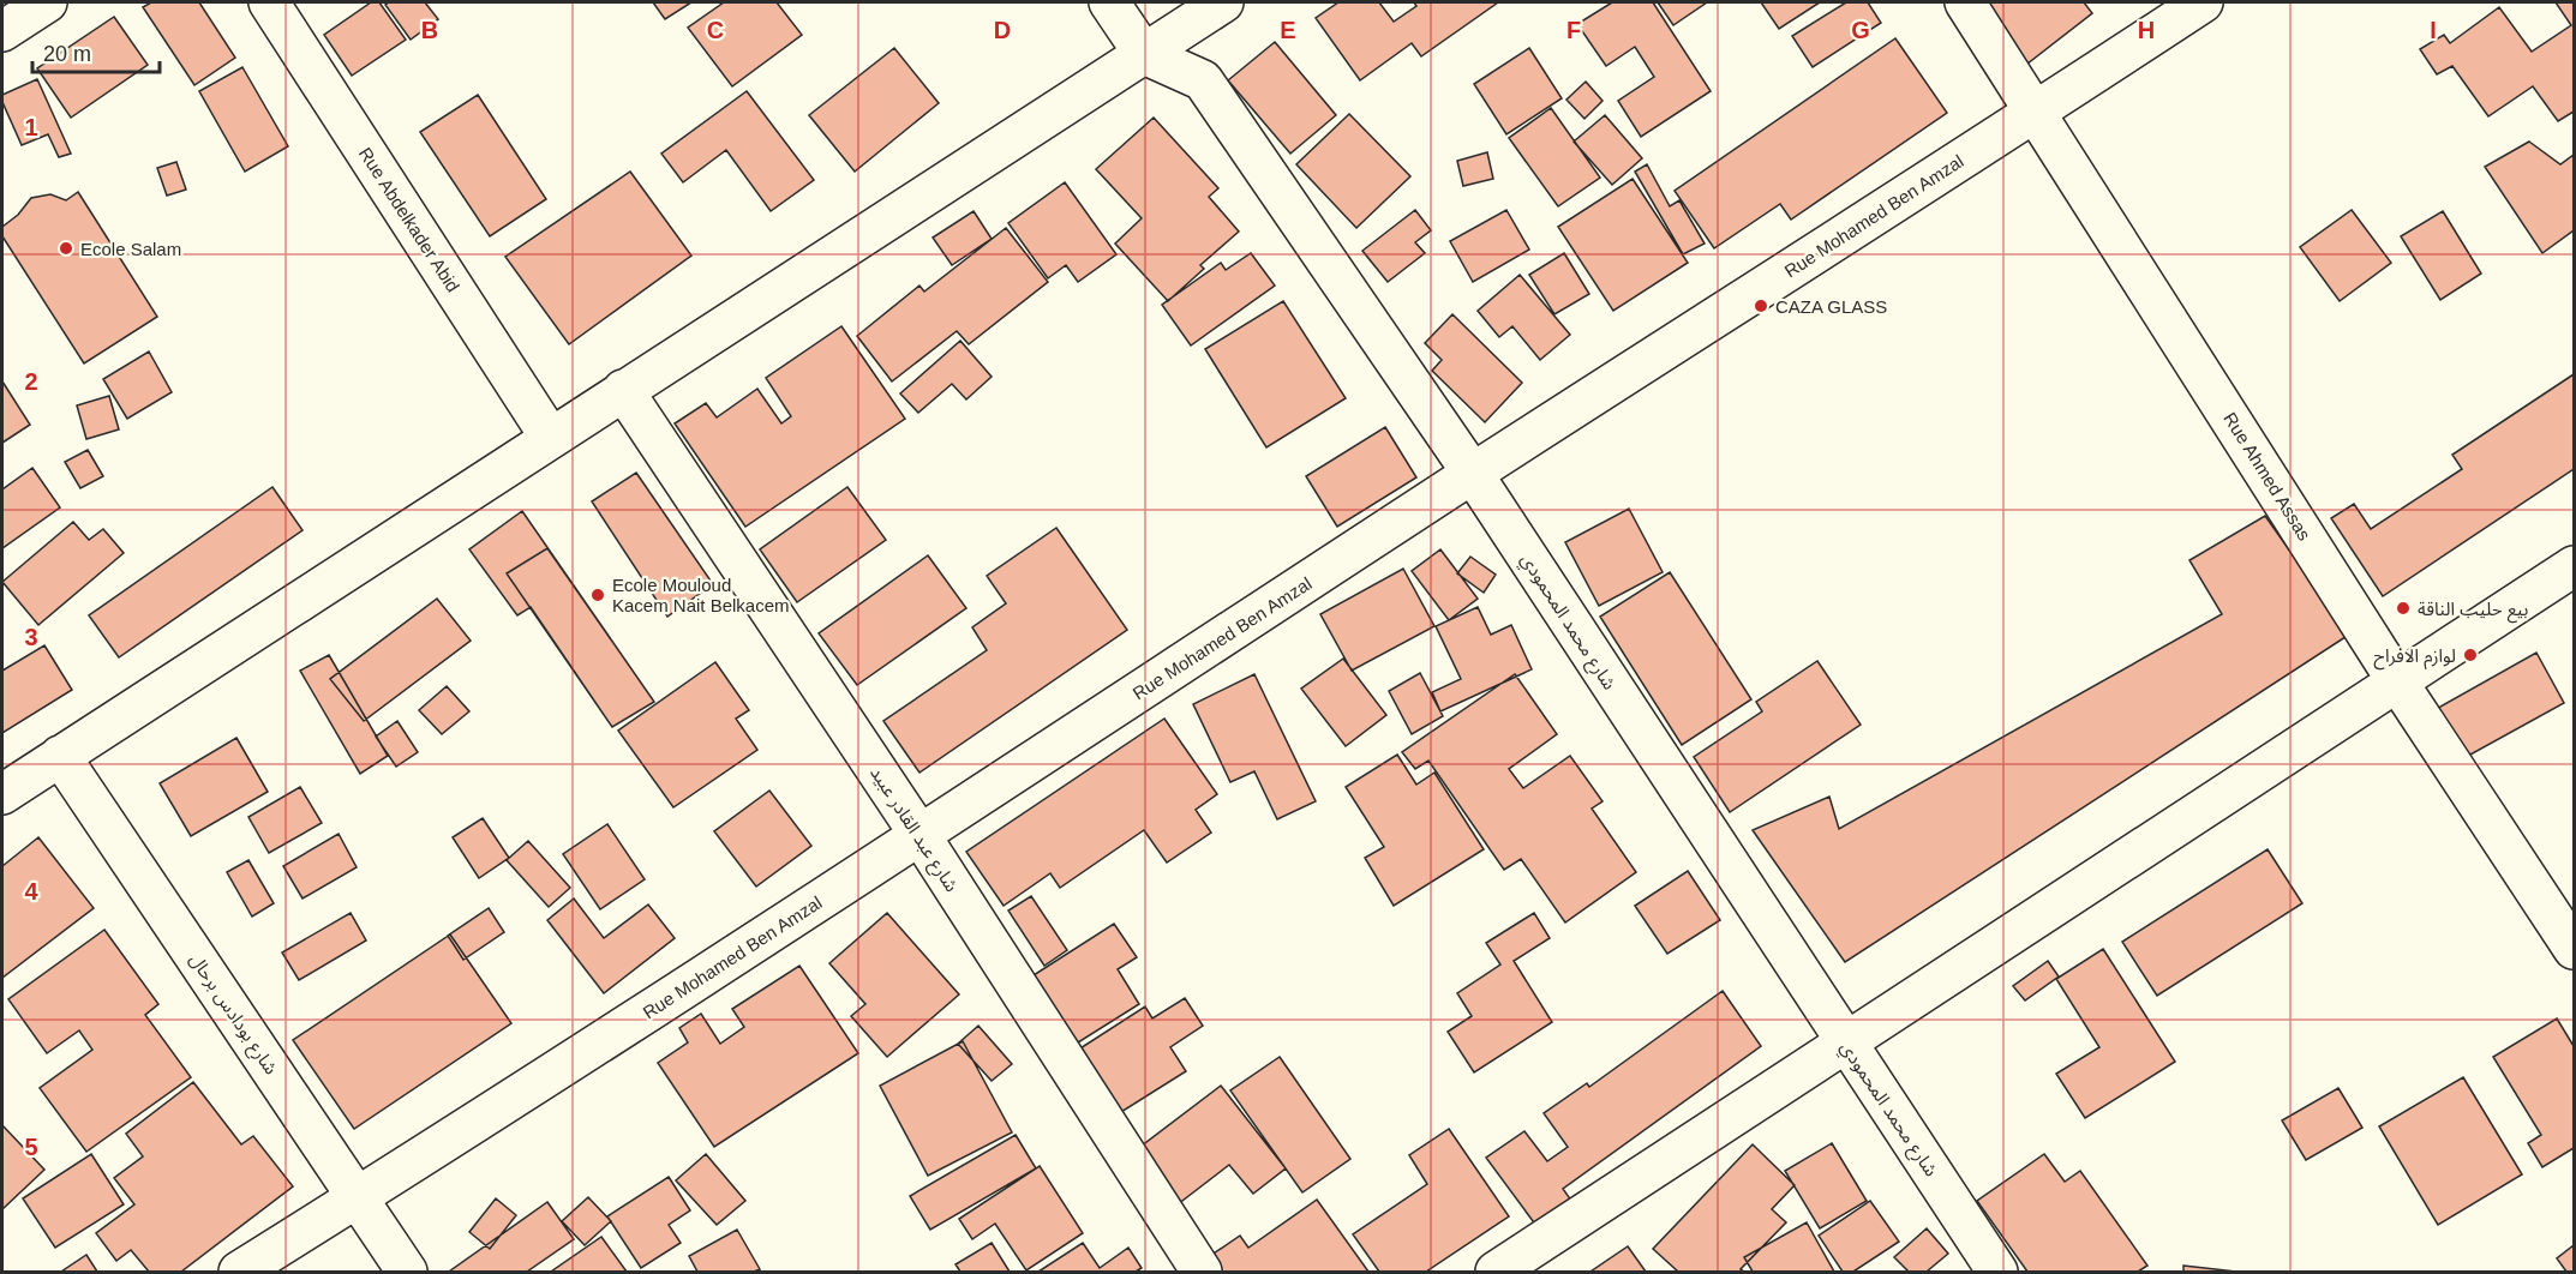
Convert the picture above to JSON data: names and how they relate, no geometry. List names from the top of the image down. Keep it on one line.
{"streets":{"street":["Rue Mohamed Ben Amzal","Rue Abdelkader Abid","Rue Ahmed Assas","شارع محمد المحمودي","شارع عبد القادر عبيد","شارع بودادس برحال"]},"crossings":[["Rue Mohamed Ben Amzal","Rue Ahmed Assas"],["Rue Mohamed Ben Amzal","شارع محمد المحمودي"],["Rue Mohamed Ben Amzal","شارع عبد القادر عبيد"],["Rue Mohamed Ben Amzal","شارع بودادس برحال"]],"places":["Ecole Salam","CAZA GLASS","Ecole Mouloud Kacem Nait Belkacem","بيع حليب الناقة","لوازم الافراح"],"scale_bar":"20 m","grid":{"columns":["B","C","D","E","F","G","H","I"],"rows":["1","2","3","4","5"]}}
